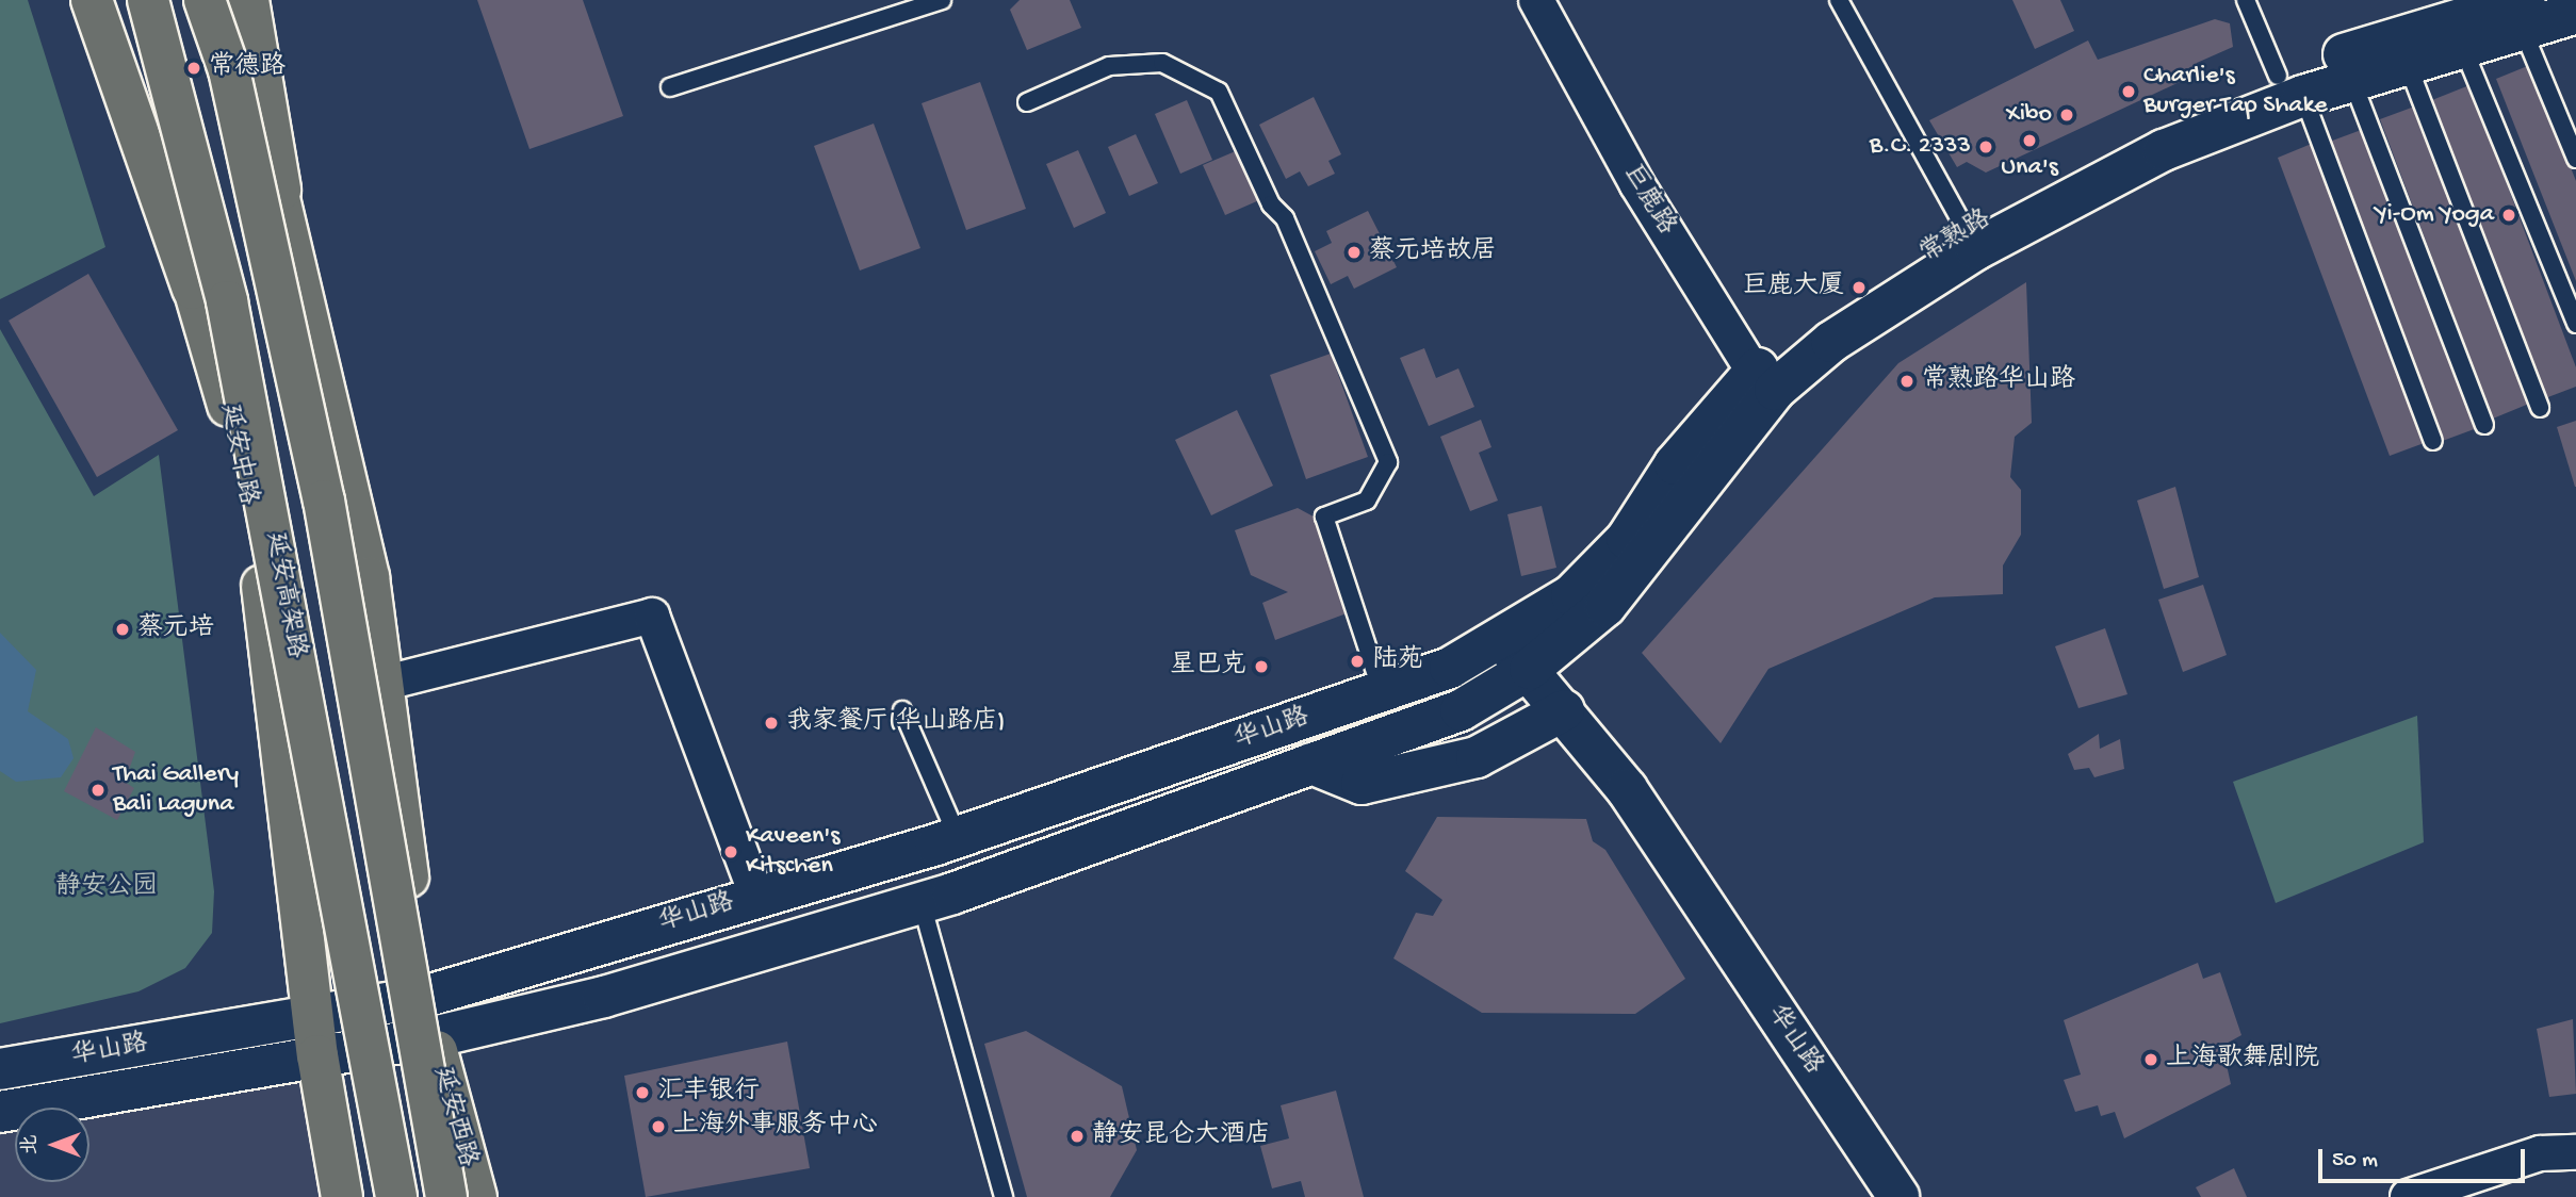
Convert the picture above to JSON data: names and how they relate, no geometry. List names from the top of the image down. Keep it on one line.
{"streets":{"main road":["常熟路","延安中路","延安高架路","华山路","延安西路"],"street":["巨鹿路"]},"crossings":[["巨鹿路","常熟路"],["常熟路","华山路"],["延安中路","华山路"],["华山路","延安西路"]],"parks":["静安公园"],"places":["常德路","Charlie's Burger Tap Shake","Xibo","Una's","B.C. 2333","Yi-Om Yoga","蔡元培故居","巨鹿大厦","常熟路华山路","蔡元培","陆苑","星巴克","我家餐厅(华山路店)","Thai Gallery Bali Laguna","Kaveen's Kitschen","上海歌舞剧院","汇丰银行","上海外事服务中心","静安昆仑大酒店"],"scale_bar":"50 m","north":"left"}
